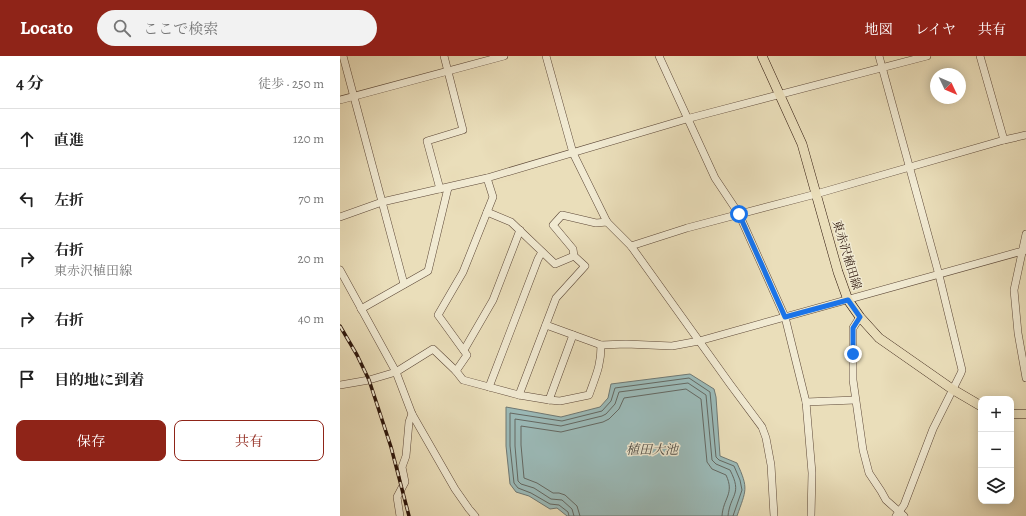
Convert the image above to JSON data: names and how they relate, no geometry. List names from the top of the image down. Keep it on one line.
{"streets":{"main road":["東赤沢植田線"]},"water":["植田大池"],"north":"bottom right","page":{"header":"Locato","search":"ここで検索","nav":["地図","レイヤ","共有"],"heading":["4 分","徒歩 · 250 m"],"list":[["直進","120 m"],["左折","70 m"],["右折","東赤沢植田線","20 m"],["右折","40 m"],"目的地に到着"],"map_buttons":["+","−"],"buttons":["保存","共有"]}}
